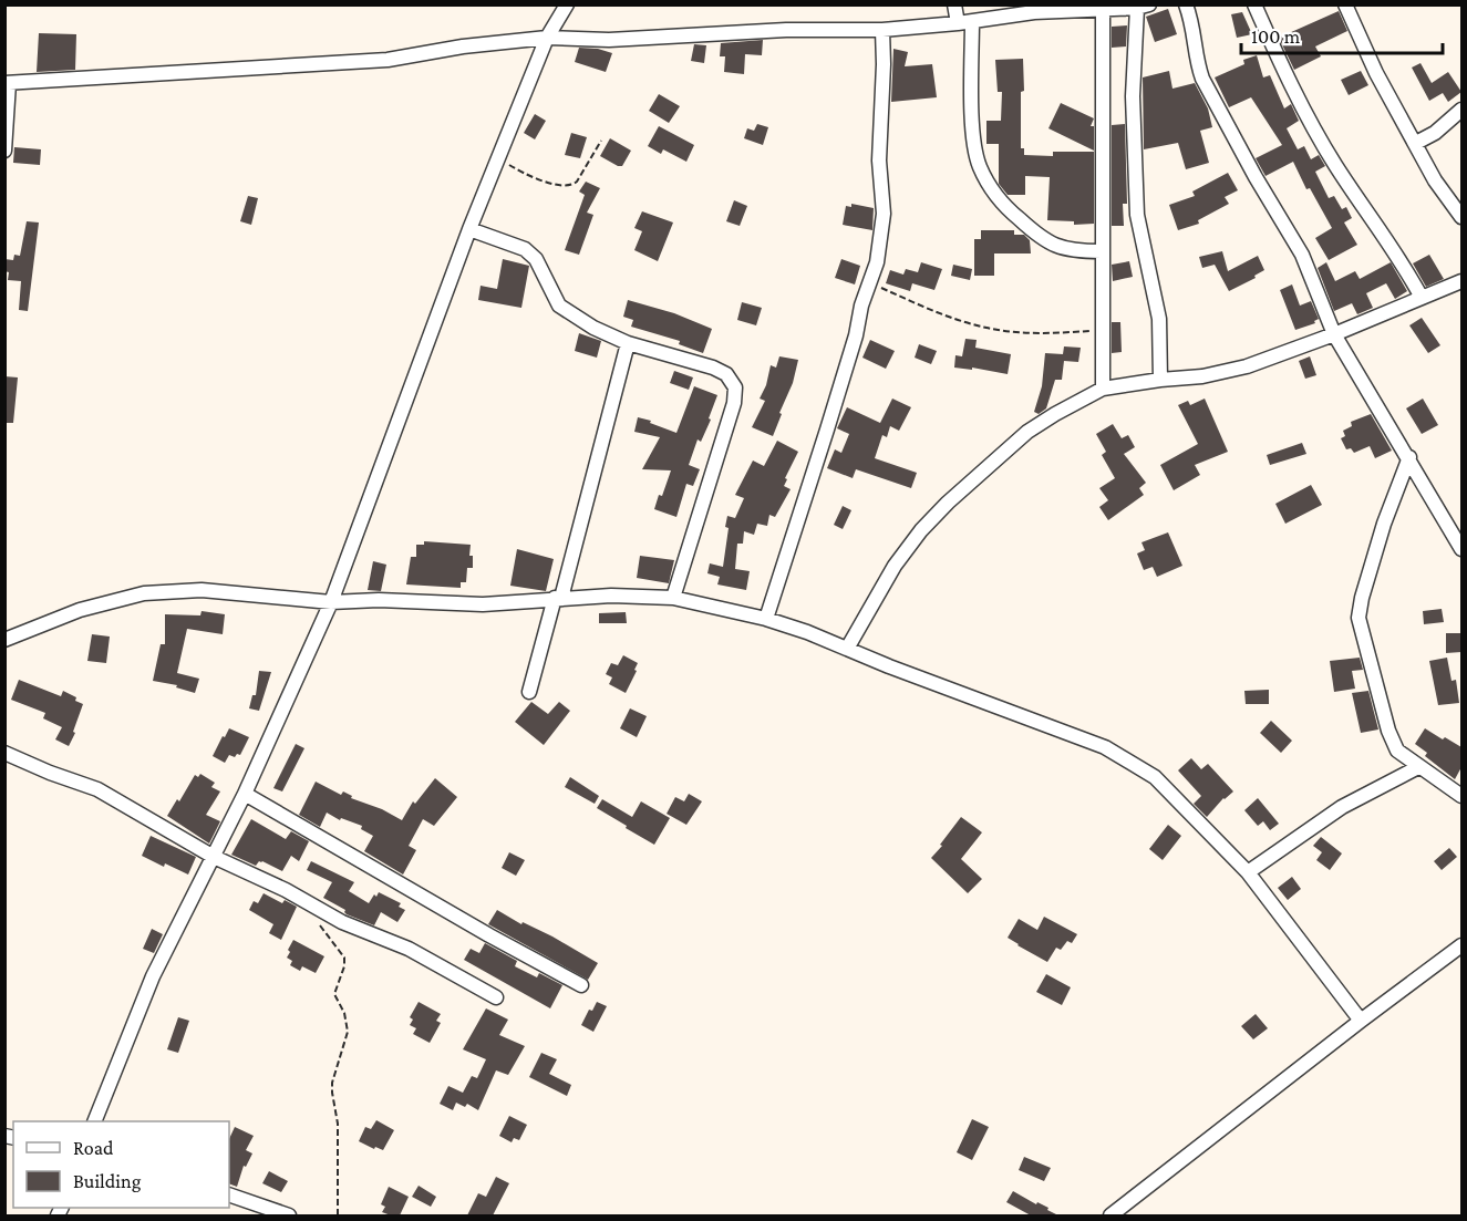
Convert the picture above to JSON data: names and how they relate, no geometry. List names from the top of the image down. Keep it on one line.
{"legend":["Road","Building"],"scale_bar":"100 m"}
